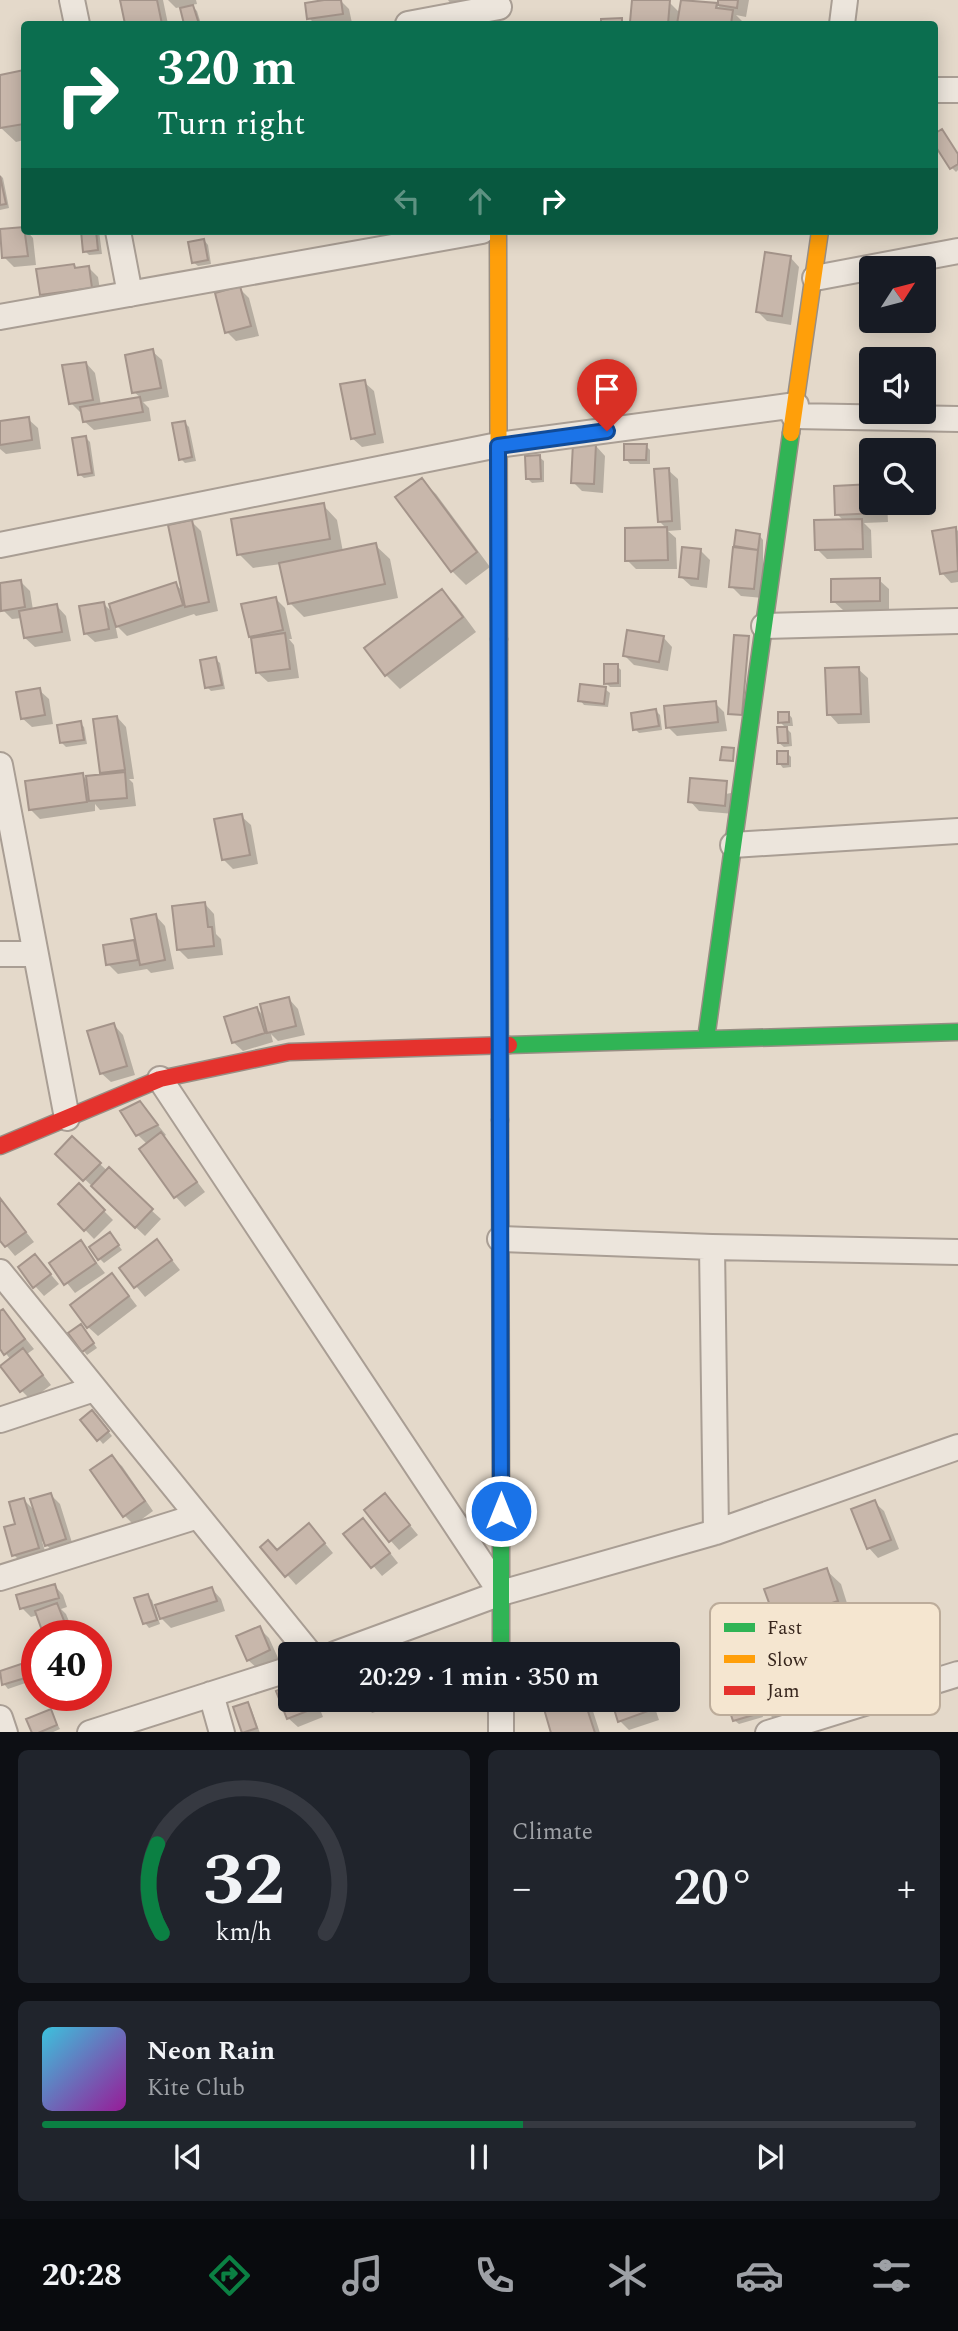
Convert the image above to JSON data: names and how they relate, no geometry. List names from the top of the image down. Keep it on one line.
{"legend":["Fast","Slow","Jam"],"north":"top right","page":{"turn":["320 m","Turn right"],"limit":"40","trip":"20:29 · 1 min · 350 m","tile":"Climate","heat":["−","20°","+"],"song":["Neon Rain","Kite Club"],"tabs":"20:28","gauge":["32","km/h"]}}
